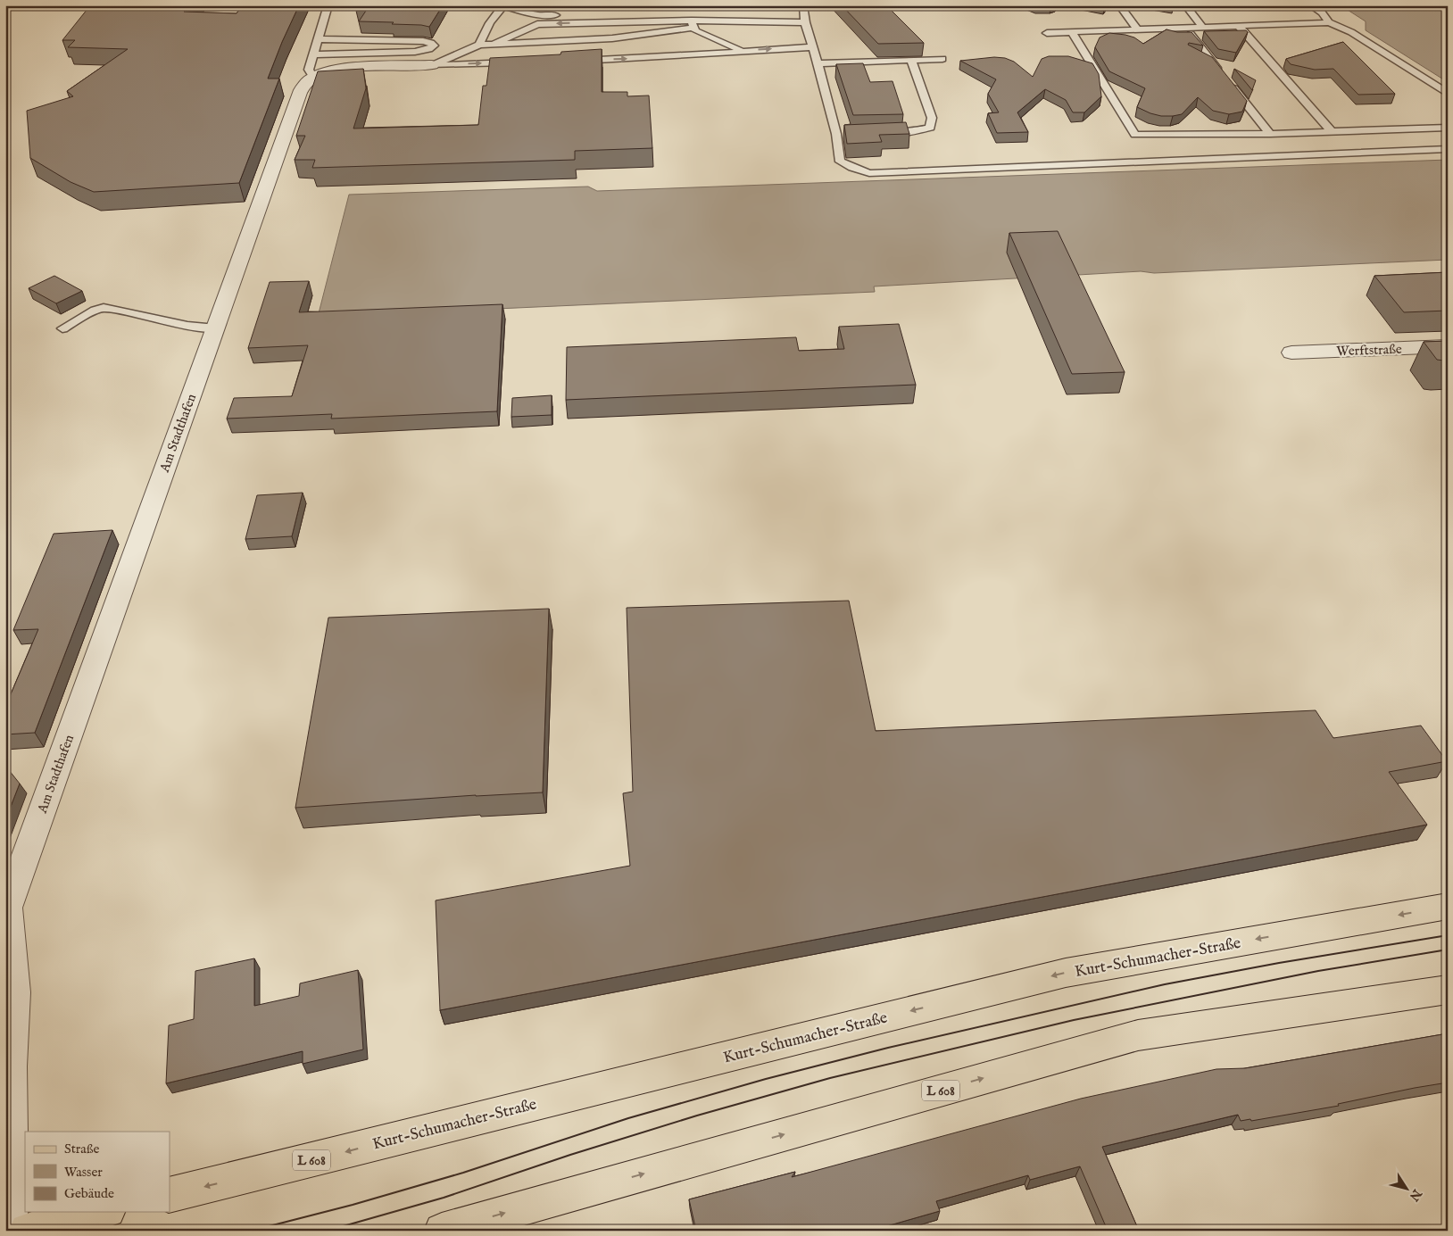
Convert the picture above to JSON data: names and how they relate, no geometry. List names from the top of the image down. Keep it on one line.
{"streets":{"main road":["Kurt-Schumacher-Straße","L 608"],"street":["Werftstraße","Am Stadthafen"]},"legend":["Straße","Wasser","Gebäude"],"north":"bottom right"}
